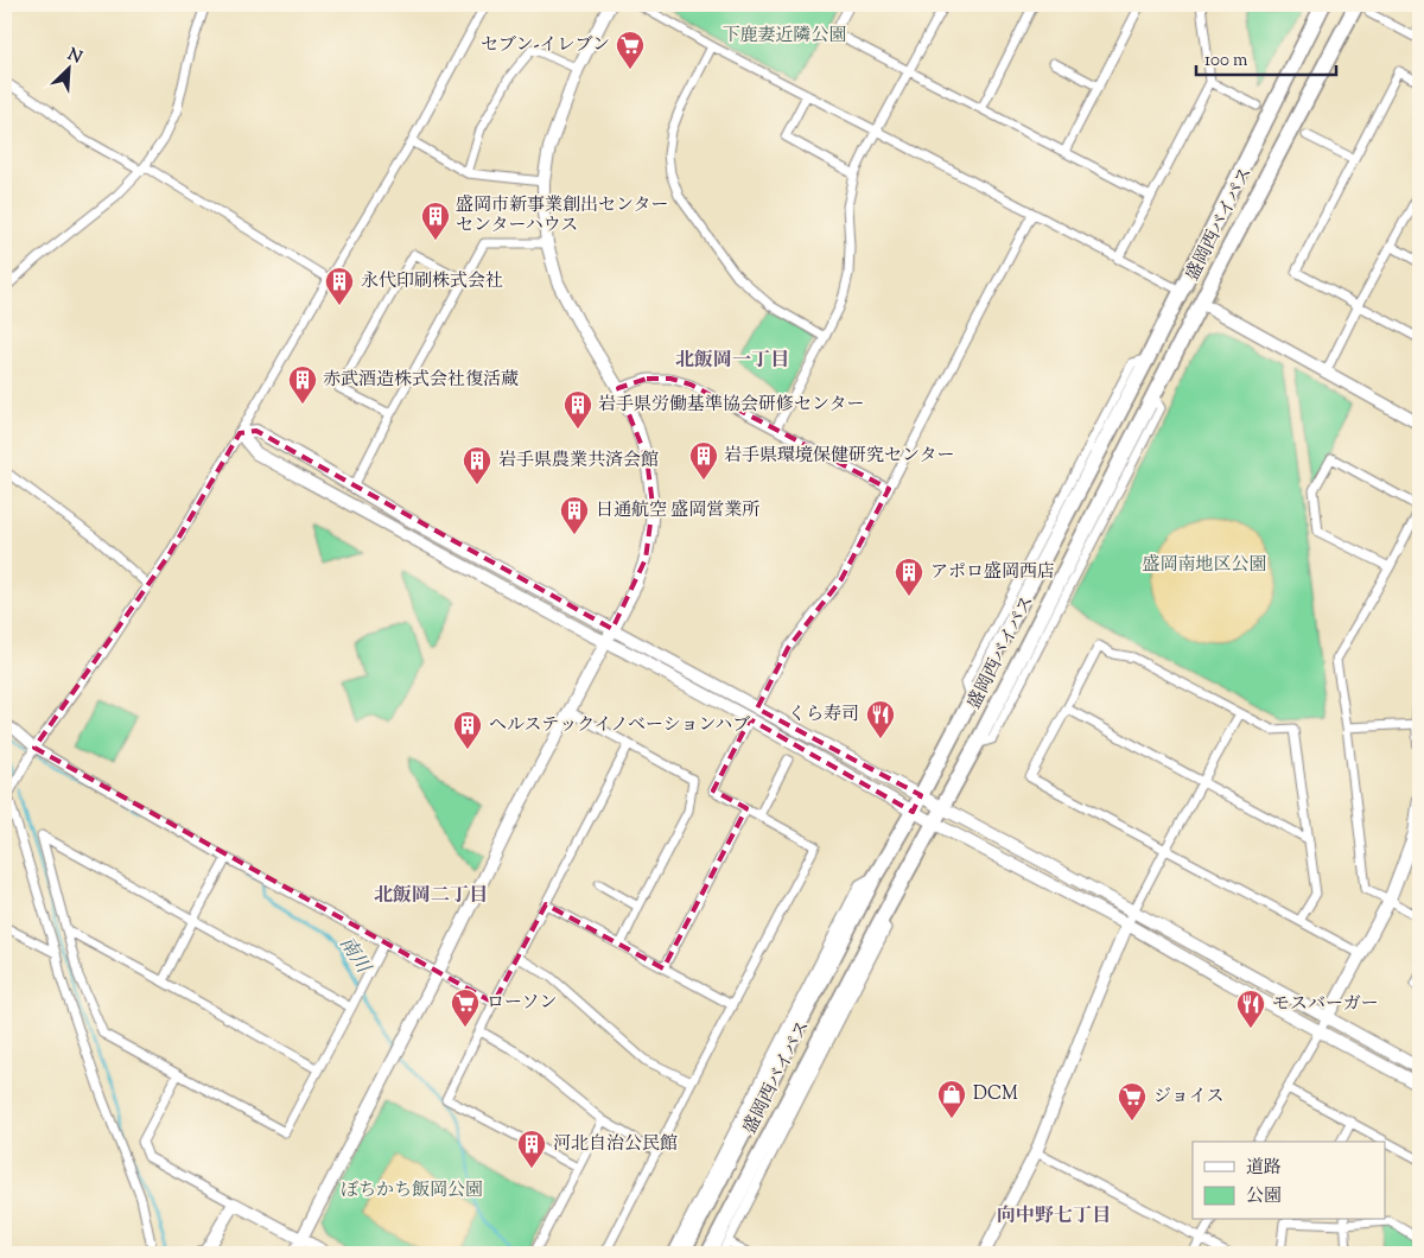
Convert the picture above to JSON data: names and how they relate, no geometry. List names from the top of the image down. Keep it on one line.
{"streets":{"highway":["盛岡西バイパス"]},"districts":["北飯岡一丁目","北飯岡二丁目","向中野七丁目"],"water":["南川"],"parks":["下鹿妻近隣公園","盛岡南地区公園","ぼちかち飯岡公園"],"places":{"supermarket":["セブン-イレブン","ローソン","ジョイス"],"building":["盛岡市新事業創出センター センターハウス","永代印刷株式会社","赤武酒造株式会社復活蔵","岩手県労働基準協会研修センター","岩手県環境保健研究センター","岩手県農業共済会館","日通航空 盛岡営業所","アポロ盛岡西店","ヘルステックイノベーションハブ","河北自治公民館"],"restaurant":["くら寿司","モスバーガー"],"shop":["DCM"]},"legend":["道路","公園"],"scale_bar":"100 m","north":"top right"}
